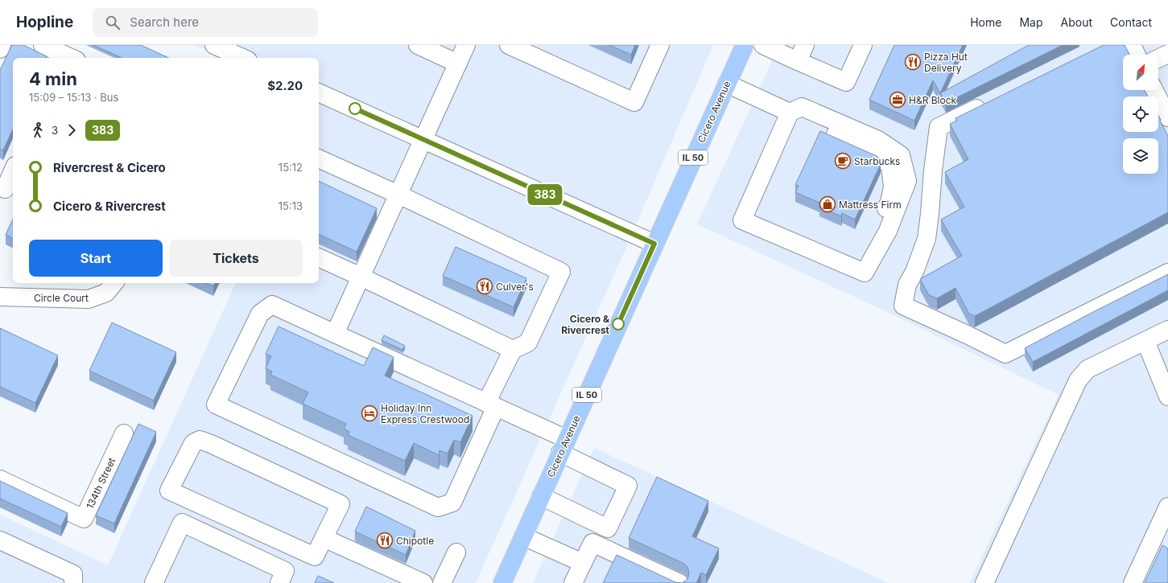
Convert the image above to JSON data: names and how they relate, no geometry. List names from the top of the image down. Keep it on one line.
{"streets":{"main road":["Cicero Avenue","IL 50"],"street":["Circle Court","134th Street"]},"places":{"restaurant":["Pizza Hut Delivery","Culver's","Chipotle"],"office":["H&R Block"],"cafe":["Starbucks"],"shop":["Mattress Firm"],"other":["Cicero & Rivercrest"],"hotel":["Holiday Inn Express Crestwood"]},"lines":["bus line 383"],"north":"top right","page":{"header":"Hopline","search":"Search here","nav":["Home","Map","About","Contact"],"on_map":"383","heading":["4 min","15:09 – 15:13 · Bus","$2.20"],"legs":["3","383"],"list":[{"name":"Rivercrest & Cicero","value":"15:12"},{"name":"Cicero & Rivercrest","value":"15:13"}],"buttons":["Start","Tickets"]}}
